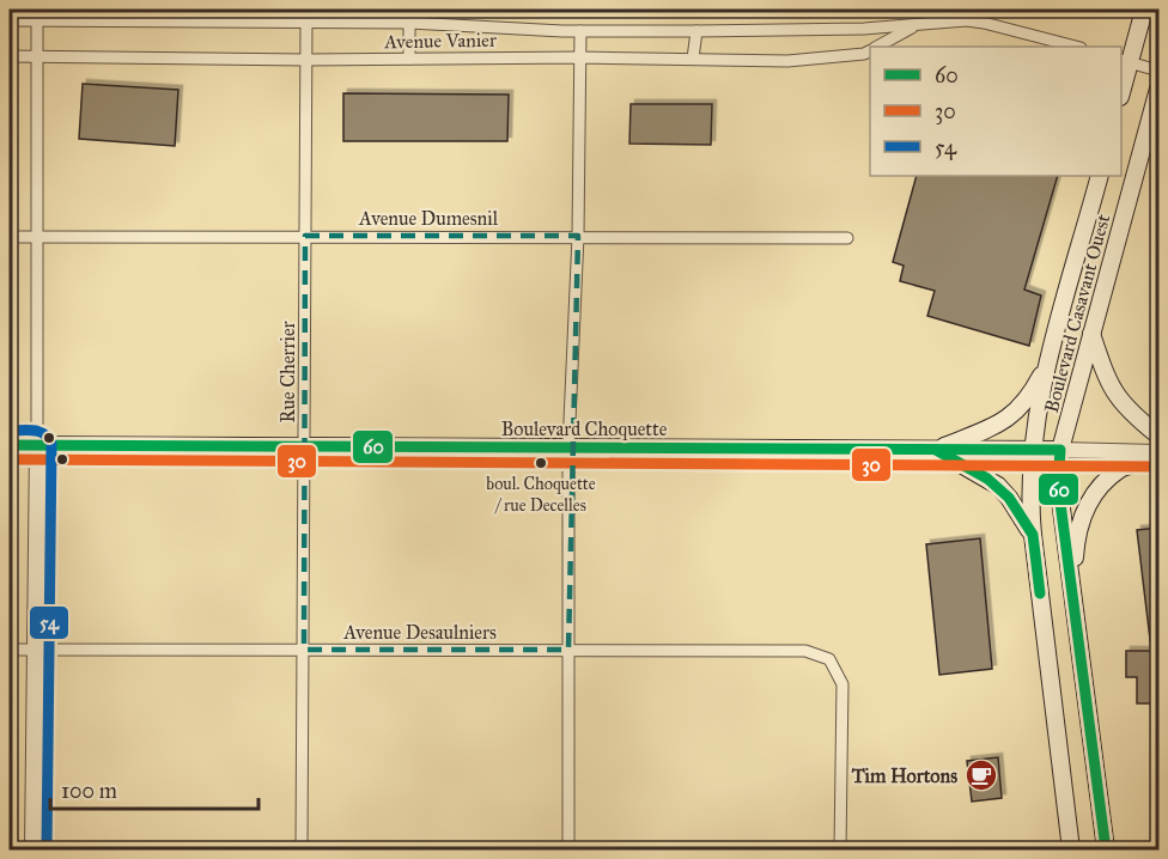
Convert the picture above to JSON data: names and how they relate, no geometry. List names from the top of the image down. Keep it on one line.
{"streets":{"main road":["Boulevard Casavant Ouest","Boulevard Choquette"],"street":["Avenue Vanier","Avenue Dumesnil","Rue Cherrier","Avenue Desaulniers"]},"crossings":[["Avenue Vanier","Rue Cherrier"],["Avenue Dumesnil","Rue Cherrier"],["Boulevard Casavant Ouest","Boulevard Choquette"],["Rue Cherrier","Boulevard Choquette"],["Rue Cherrier","Avenue Desaulniers"]],"places":{"other":["boul. Choquette / rue Decelles"],"cafe":["Tim Hortons"]},"lines":["transit line 54","transit line 60","transit line 30"],"legend":["60","30","54"],"scale_bar":"100 m"}
